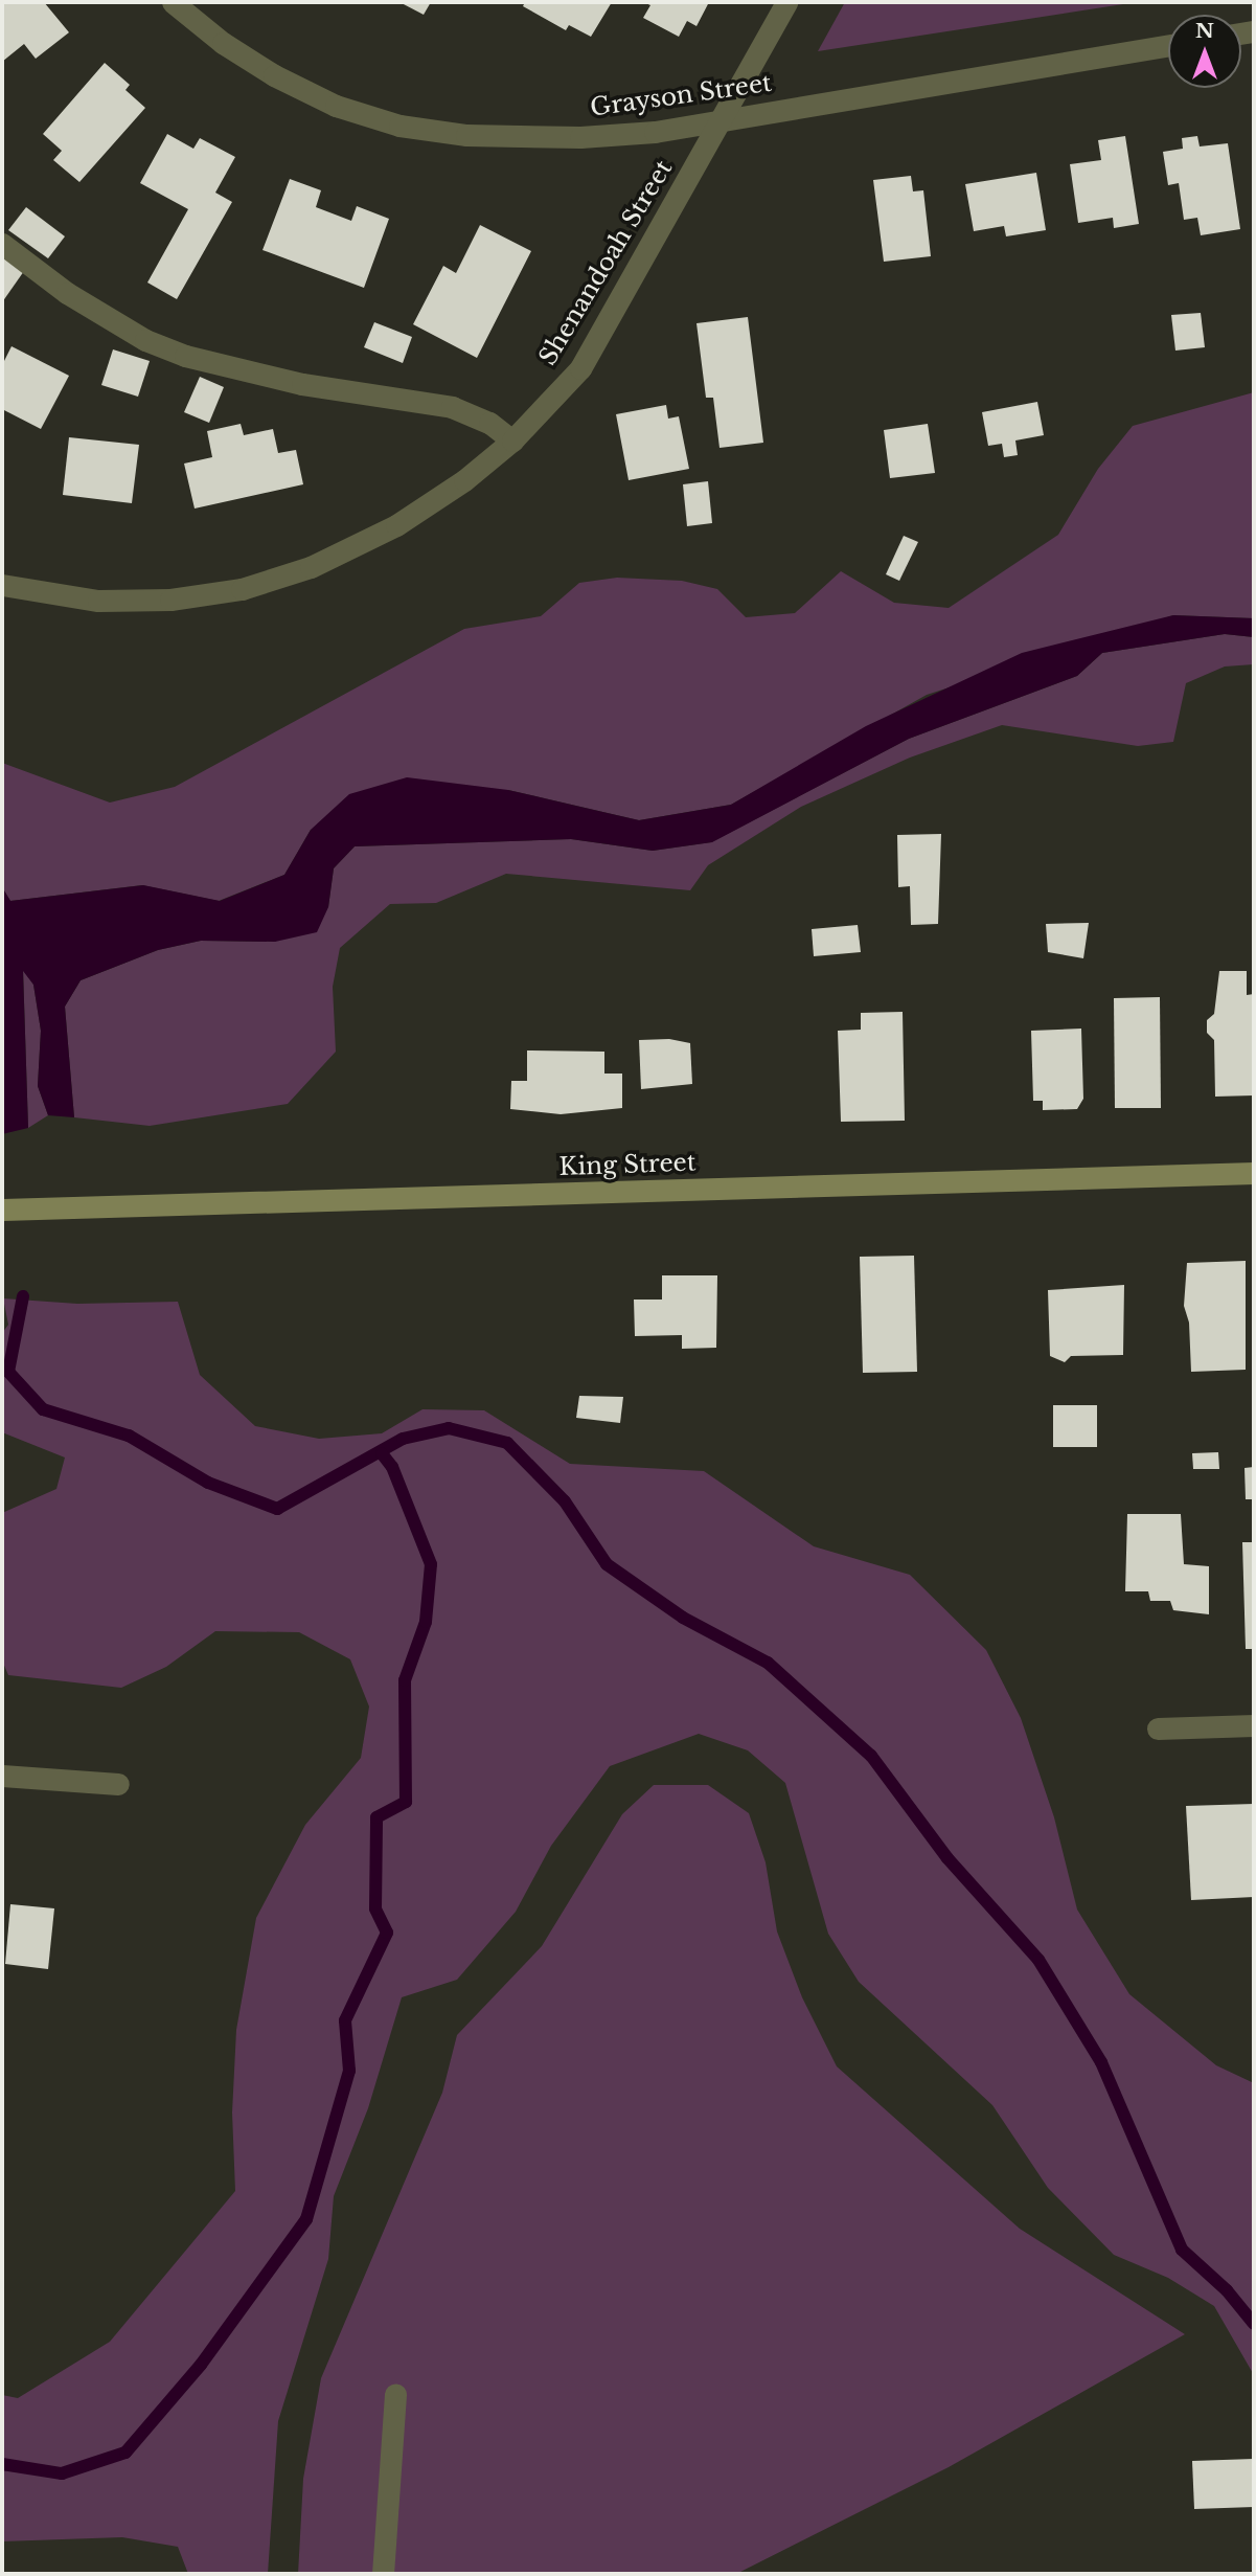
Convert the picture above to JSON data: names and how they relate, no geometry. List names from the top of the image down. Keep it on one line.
{"streets":{"street":["Grayson Street","Shenandoah Street","King Street"]},"crossings":[["Grayson Street","Shenandoah Street"]],"north":"top"}
